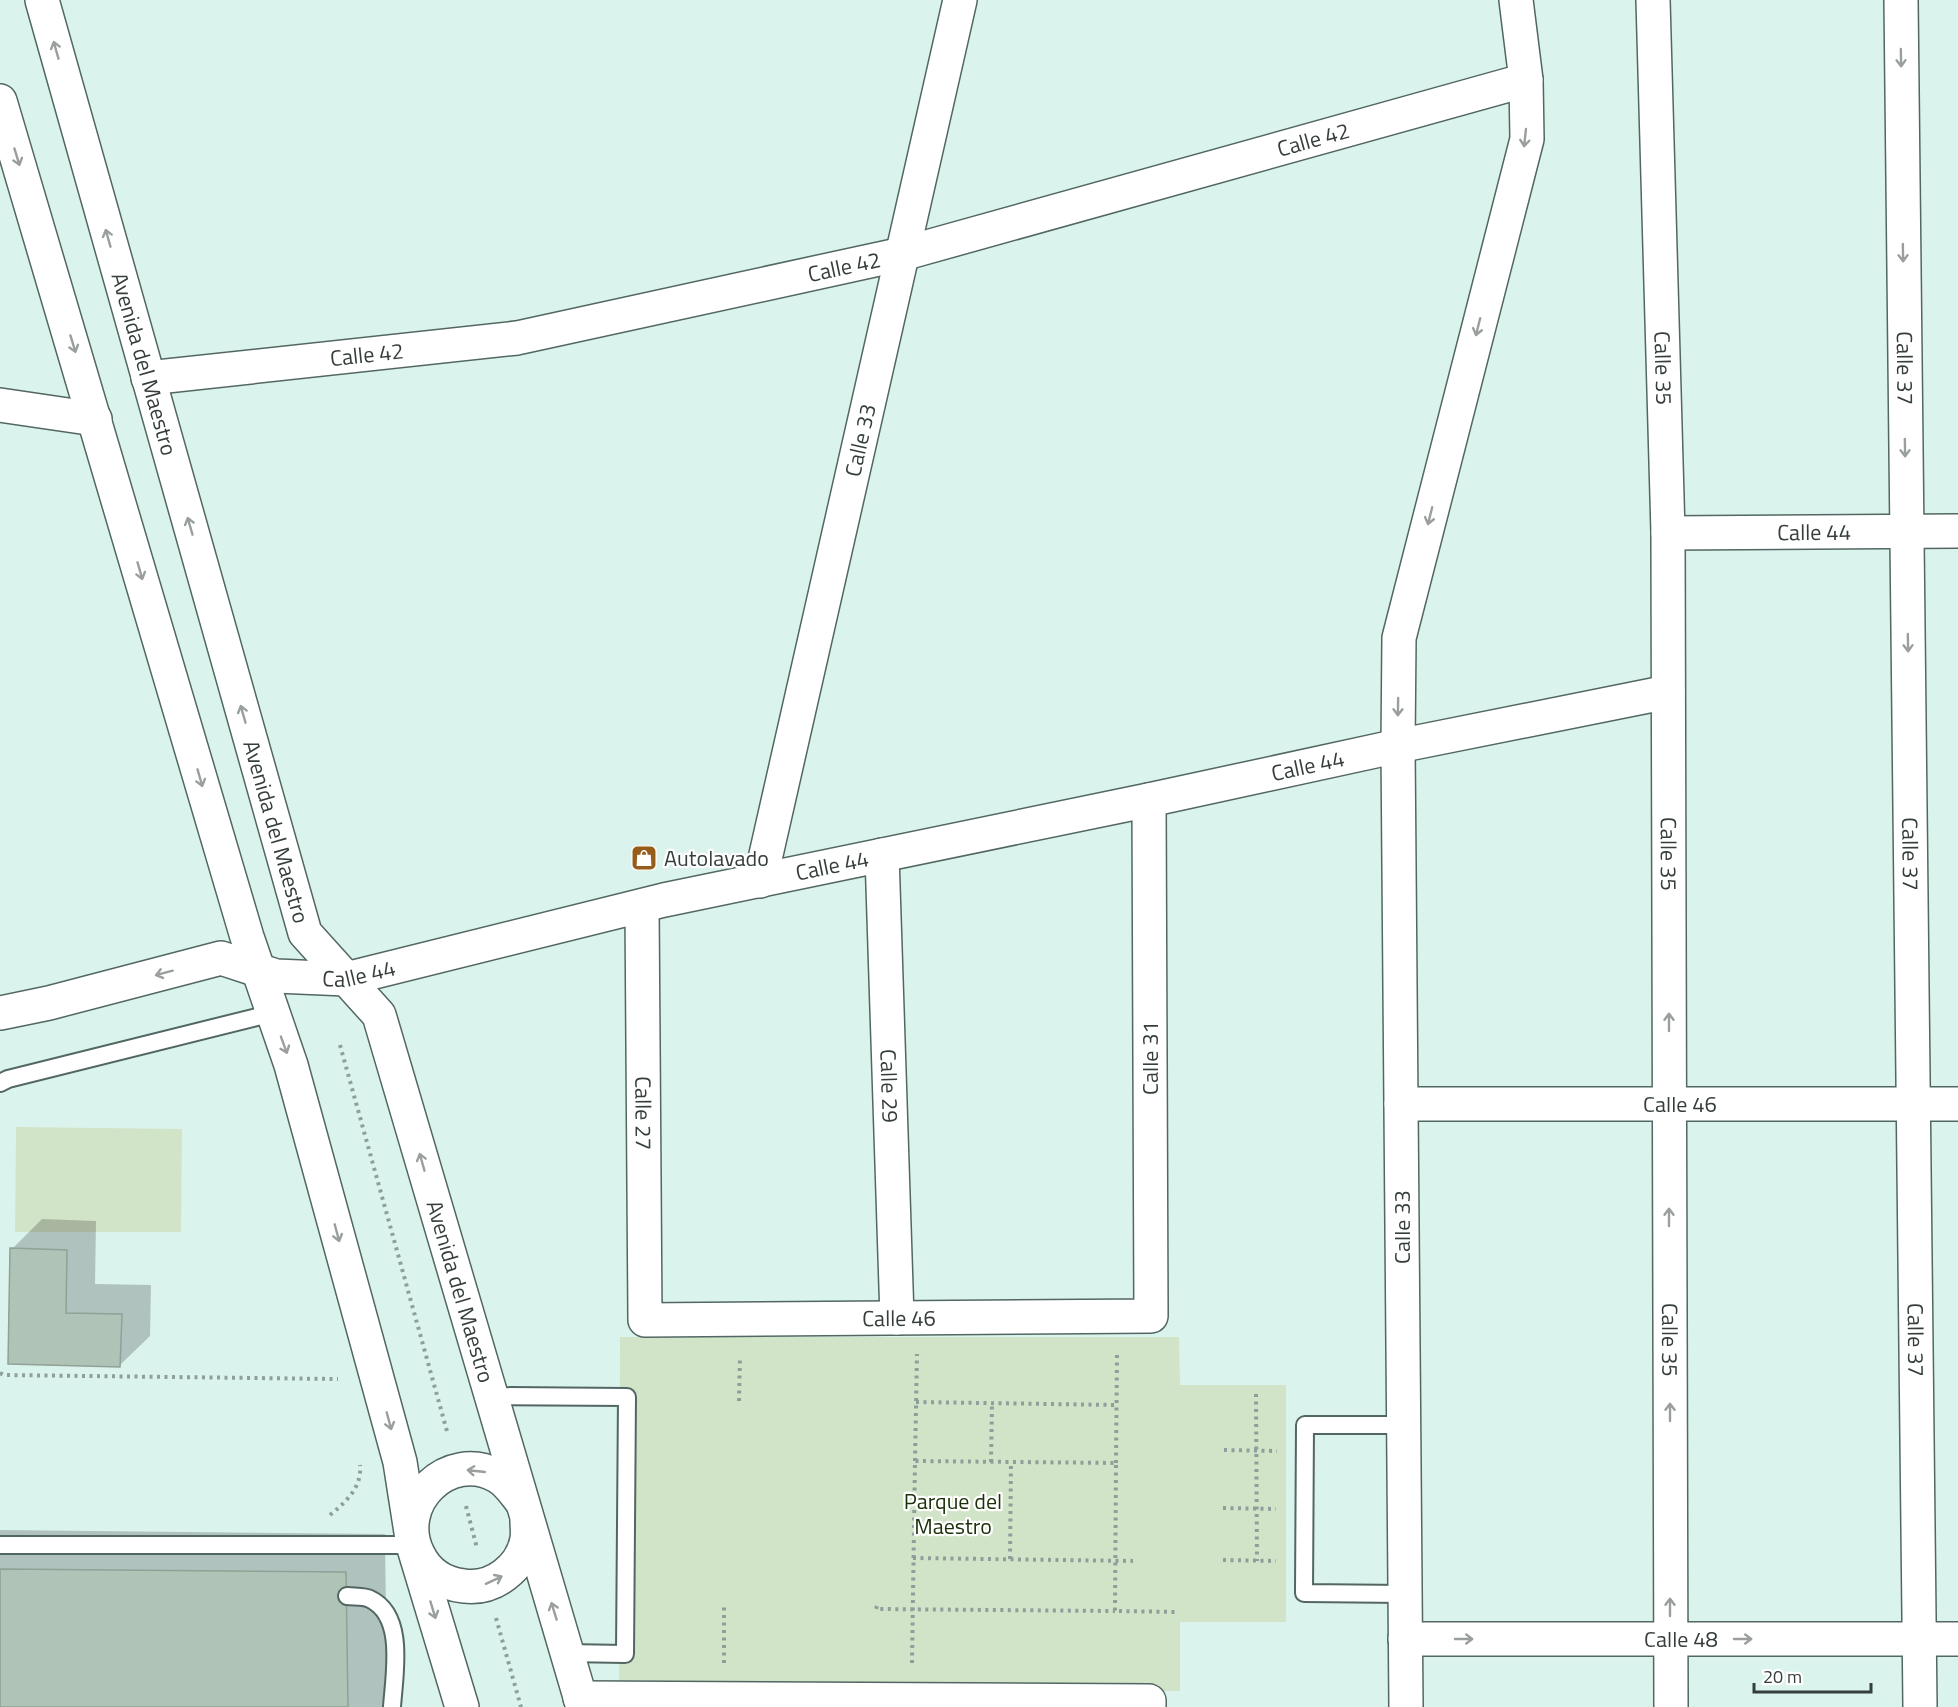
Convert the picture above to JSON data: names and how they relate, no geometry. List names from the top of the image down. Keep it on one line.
{"streets":{"street":["Calle 42","Avenida del Maestro","Calle 35","Calle 37","Calle 33","Calle 44","Calle 31","Calle 29","Calle 46","Calle 27","Calle 48"]},"crossings":[["Calle 42","Avenida del Maestro"],["Calle 42","Calle 33"],["Avenida del Maestro","Calle 44"],["Calle 35","Calle 44"],["Calle 35","Calle 46"],["Calle 35","Calle 48"],["Calle 37","Calle 44"],["Calle 37","Calle 46"],["Calle 37","Calle 48"],["Calle 33","Calle 44"],["Calle 33","Calle 46"],["Calle 33","Calle 48"],["Calle 44","Calle 31"],["Calle 44","Calle 29"],["Calle 44","Calle 27"],["Calle 31","Calle 46"],["Calle 29","Calle 46"],["Calle 46","Calle 27"]],"one_way":["Calle 35","Calle 37","Calle 48"],"parks":["Parque del Maestro"],"places":{"shop":["Autolavado"]},"scale_bar":"20 m"}
